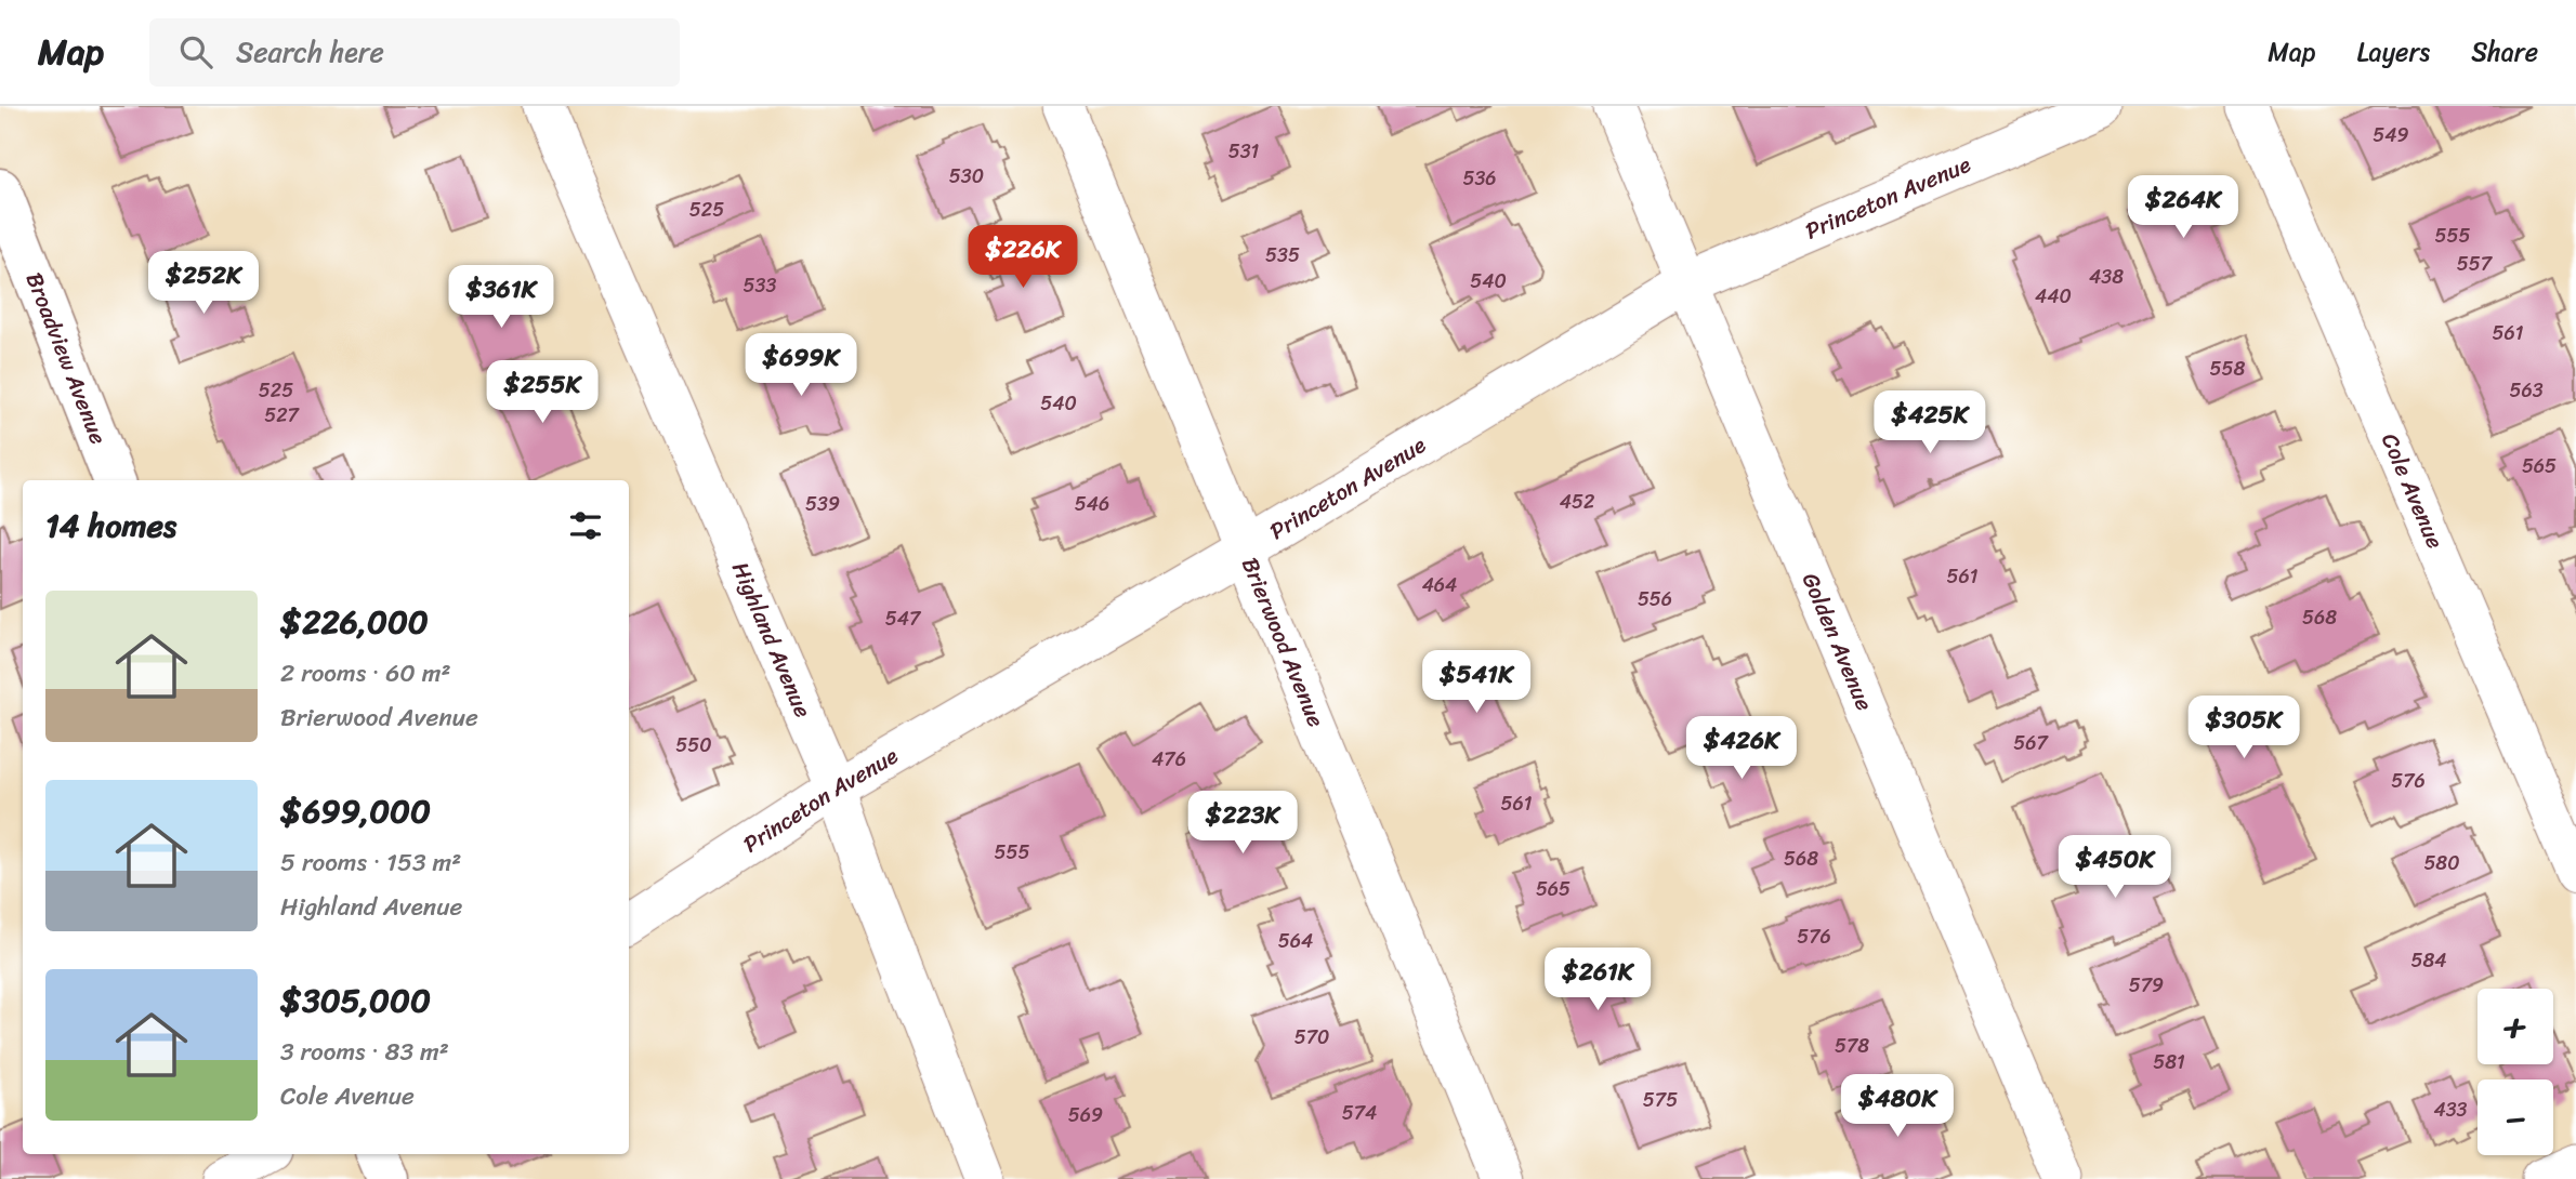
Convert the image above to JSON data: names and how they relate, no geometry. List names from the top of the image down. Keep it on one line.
{"streets":{"street":["Princeton Avenue","Broadview Avenue","Cole Avenue","Highland Avenue","Brierwood Avenue","Golden Avenue"]},"crossings":[["Princeton Avenue","Highland Avenue"],["Princeton Avenue","Brierwood Avenue"],["Princeton Avenue","Golden Avenue"]],"house_numbers":["549","531","530","536","525","555","535","557","438","540","533","440","561","558","525","563","540","527","565","452","539","546","561","464","556","568","547","567","550","476","576","561","555","568","580","565","576","564","584","579","570","578","581","575","433","574","569"],"page":{"header":"Map","search":"Search here","nav":["Map","Layers","Share"],"price":["$264K","$226K","$252K","$361K","$699K","$255K","$425K","$541K","$305K","$426K","$223K","$450K","$261K","$480K"],"heading":"14 homes","list":[{"name":"$226,000","note":"2 rooms · 60 m² · Brierwood Avenue"},{"name":"$699,000","note":"5 rooms · 153 m² · Highland Avenue"},{"name":"$305,000","note":"3 rooms · 83 m² · Cole Avenue"}],"map_buttons":["+","−"]}}
